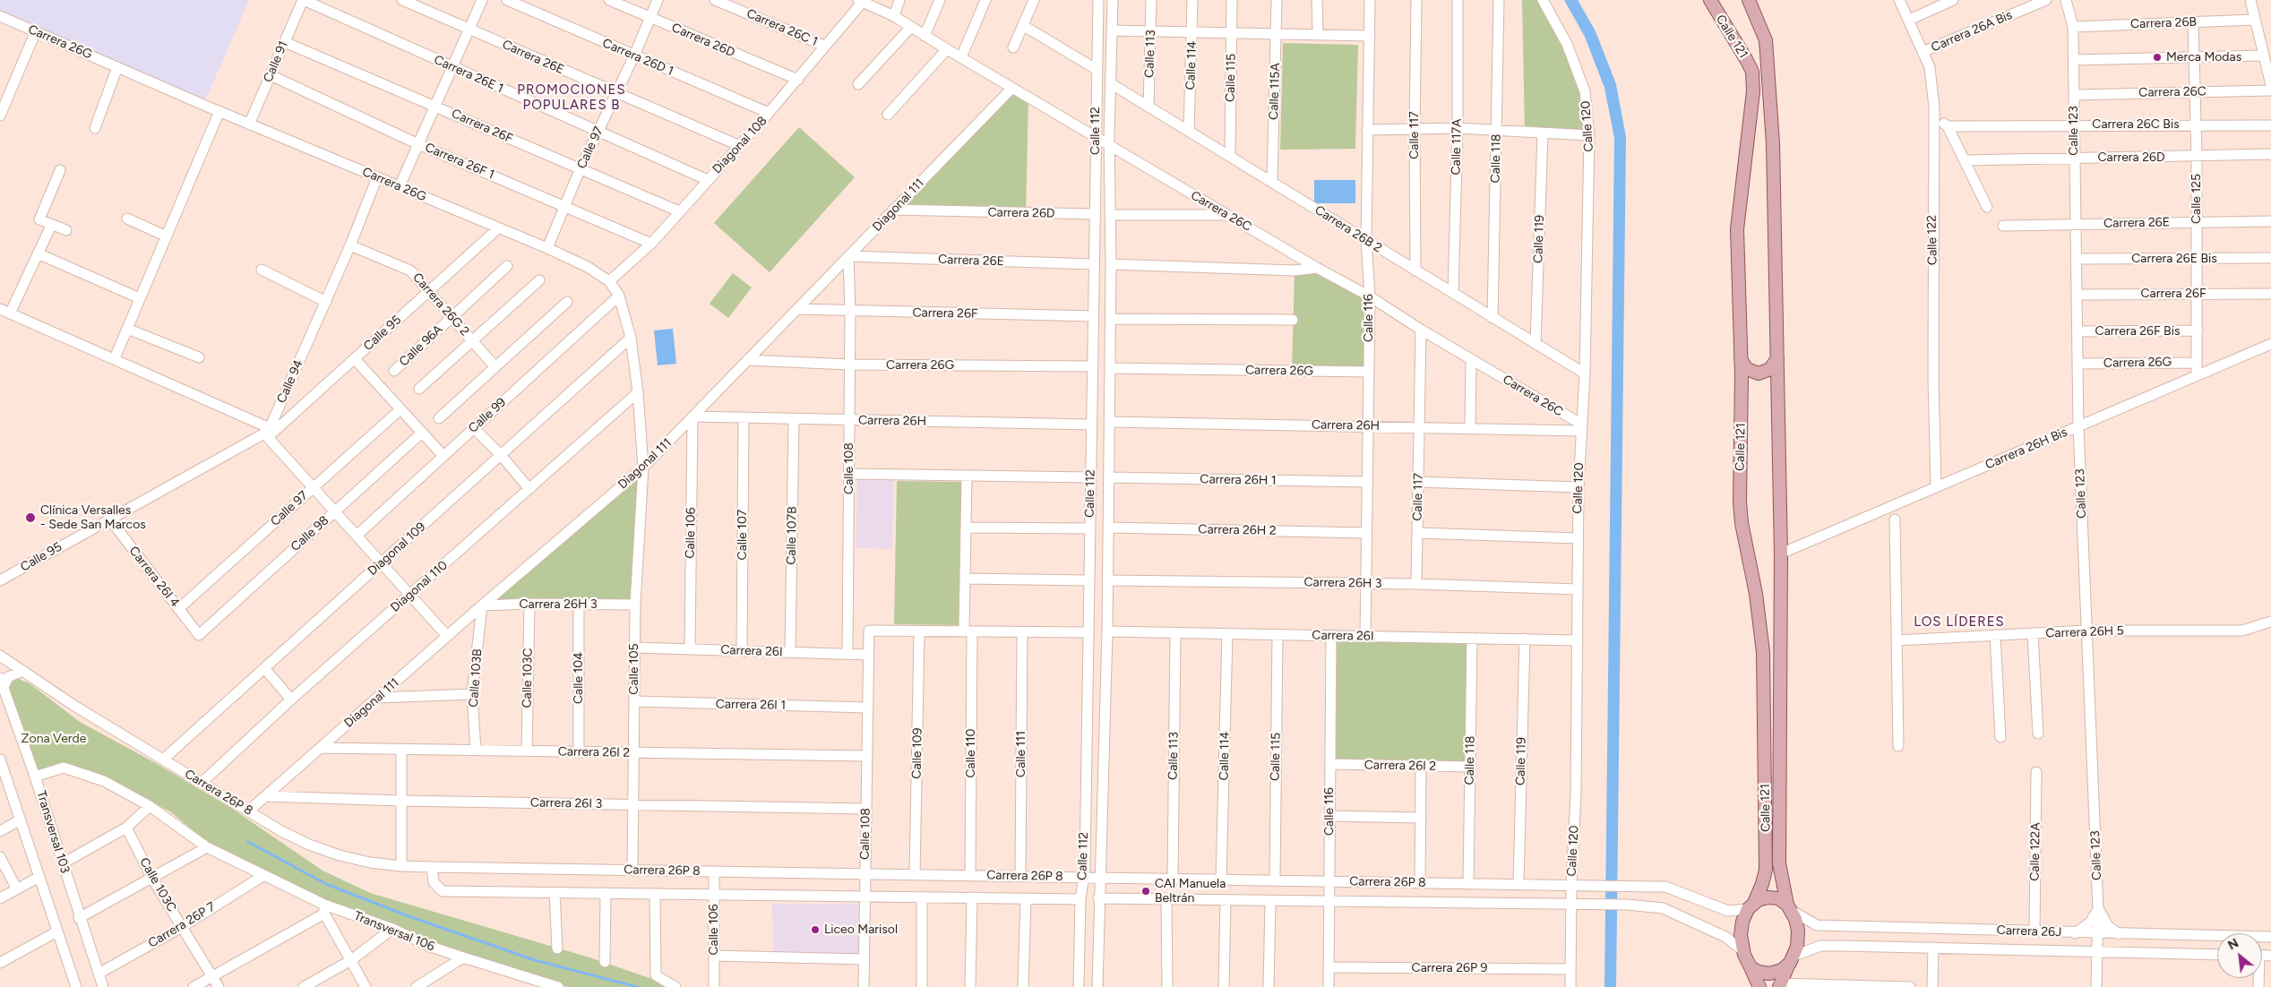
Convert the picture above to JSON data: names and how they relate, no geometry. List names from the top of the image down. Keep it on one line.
{"streets":{"main road":["Calle 121"],"street":["Carrera 26B","Carrera 26C 1","Carrera 26A Bis","Carrera 26D","Carrera 26G","Calle 113","Carrera 26E","Carrera 26D 1","Calle 91","Calle 114","Carrera 26E 1","Calle 115","Calle 115A","Carrera 26C","Carrera 26C Bis","Carrera 26F","Calle 120","Calle 112","Calle 123","Calle 117","Diagonal 108","Calle 117A","Calle 97","Calle 118","Carrera 26F 1","Calle 125","Diagonal 111","Carrera 26B 2","Calle 119","Calle 122","Carrera 26E Bis","Carrera 26G 2","Calle 116","Carrera 26F Bis","Calle 95","Calle 96A","Calle 94","Calle 99","Carrera 26H","Carrera 26H Bis","Calle 108","Carrera 26H 1","Carrera 26H 2","Calle 106","Calle 98","Calle 107","Calle 107B","Diagonal 109","Carrera 26I 4","Carrera 26H 3","Diagonal 110","Carrera 26H 5","Carrera 26I","Calle 105","Calle 103B","Calle 103C","Calle 104","Carrera 26I 1","Carrera 26I 2","Calle 109","Calle 110","Calle 111","Carrera 26P 8","Carrera 26I 3","Transversal 103","Calle 122A","Carrera 26P 7","Transversal 106","Carrera 26J","Carrera 26P 9"]},"crossings":[["Carrera 26B","Calle 123"],["Carrera 26B","Calle 125"],["Carrera 26C 1","Diagonal 108"],["Carrera 26A Bis","Calle 122"],["Calle 121","Carrera 26H Bis"],["Calle 121","Carrera 26P 8"],["Calle 121","Carrera 26J"],["Carrera 26D","Calle 112"],["Carrera 26D","Calle 123"],["Carrera 26D","Diagonal 108"],["Carrera 26D","Calle 97"],["Carrera 26D","Calle 125"],["Carrera 26D","Diagonal 111"],["Carrera 26G","Calle 91"],["Carrera 26G","Calle 112"],["Carrera 26G","Calle 123"],["Carrera 26G","Diagonal 108"],["Carrera 26G","Calle 97"],["Carrera 26G","Calle 125"],["Carrera 26G","Diagonal 111"],["Carrera 26G","Calle 116"],["Carrera 26G","Calle 95"],["Carrera 26G","Calle 94"],["Carrera 26G","Calle 99"],["Carrera 26G","Calle 108"],["Carrera 26G","Diagonal 109"],["Carrera 26G","Diagonal 110"],["Carrera 26G","Calle 105"],["Calle 113","Carrera 26B 2"],["Calle 113","Carrera 26I"],["Calle 113","Carrera 26P 8"],["Carrera 26E","Calle 112"],["Carrera 26E","Calle 123"],["Carrera 26E","Diagonal 108"],["Carrera 26E","Calle 97"],["Carrera 26E","Calle 125"],["Carrera 26E","Diagonal 111"],["Carrera 26E","Calle 108"],["Carrera 26D 1","Diagonal 108"],["Carrera 26D 1","Calle 97"],["Calle 91","Carrera 26E 1"],["Calle 91","Carrera 26F"],["Calle 91","Carrera 26F 1"],["Calle 114","Carrera 26B 2"],["Calle 114","Carrera 26I"],["Calle 114","Carrera 26P 8"],["Carrera 26E 1","Diagonal 108"],["Carrera 26E 1","Calle 97"],["Calle 115","Carrera 26B 2"],["Calle 115","Carrera 26I"],["Calle 115","Carrera 26P 8"],["Calle 115A","Carrera 26B 2"],["Carrera 26C","Calle 120"],["Carrera 26C","Calle 112"],["Carrera 26C","Calle 123"],["Carrera 26C","Calle 117"],["Carrera 26C","Diagonal 108"],["Carrera 26C","Calle 125"],["Carrera 26C","Diagonal 111"],["Carrera 26C","Calle 116"],["Carrera 26C","Carrera 26H"],["Carrera 26C Bis","Calle 123"],["Carrera 26C Bis","Calle 125"],["Carrera 26F","Calle 112"],["Carrera 26F","Calle 123"],["Carrera 26F","Diagonal 108"],["Carrera 26F","Calle 97"],["Carrera 26F","Calle 125"],["Carrera 26F","Diagonal 111"],["Carrera 26F","Calle 108"],["Calle 120","Carrera 26B 2"],["Calle 120","Carrera 26H"],["Calle 120","Carrera 26H 3"],["Calle 120","Carrera 26I"],["Calle 120","Carrera 26P 8"],["Calle 120","Carrera 26P 9"],["Calle 112","Carrera 26B 2"],["Calle 112","Carrera 26H"],["Calle 112","Carrera 26H 1"],["Calle 112","Carrera 26H 2"],["Calle 112","Carrera 26H 3"],["Calle 112","Carrera 26I"],["Calle 112","Carrera 26P 8"],["Calle 123","Carrera 26E Bis"],["Calle 123","Carrera 26F Bis"],["Calle 123","Carrera 26H Bis"],["Calle 123","Carrera 26H 5"],["Calle 123","Carrera 26J"],["Calle 117","Carrera 26B 2"],["Calle 117","Carrera 26H"],["Calle 117","Carrera 26H 3"],["Diagonal 108","Carrera 26F 1"],["Calle 117A","Carrera 26B 2"],["Calle 97","Carrera 26F 1"],["Calle 97","Carrera 26I 4"],["Calle 118","Carrera 26B 2"],["Calle 118","Carrera 26I"],["Calle 118","Carrera 26I 2"],["Calle 118","Carrera 26P 8"],["Calle 125","Carrera 26E Bis"],["Calle 125","Carrera 26F Bis"],["Calle 125","Carrera 26H Bis"],["Diagonal 111","Carrera 26H"],["Diagonal 111","Calle 108"],["Diagonal 111","Calle 106"],["Diagonal 111","Carrera 26H 3"],["Diagonal 111","Calle 105"],["Diagonal 111","Calle 103B"],["Diagonal 111","Carrera 26I 2"],["Diagonal 111","Carrera 26P 8"],["Diagonal 111","Carrera 26I 3"],["Carrera 26B 2","Calle 119"],["Carrera 26B 2","Calle 116"],["Calle 119","Carrera 26I"],["Calle 119","Carrera 26P 8"],["Calle 122","Carrera 26H Bis"],["Carrera 26G 2","Calle 95"],["Carrera 26G 2","Calle 96A"],["Carrera 26G 2","Calle 94"],["Calle 116","Carrera 26H"],["Calle 116","Carrera 26H 1"],["Calle 116","Carrera 26H 2"],["Calle 116","Carrera 26H 3"],["Calle 116","Carrera 26I"],["Calle 116","Carrera 26I 2"],["Calle 116","Carrera 26P 8"],["Calle 116","Carrera 26P 9"],["Calle 95","Calle 94"],["Calle 95","Carrera 26I 4"],["Carrera 26H","Calle 108"],["Carrera 26H","Calle 106"],["Carrera 26H","Calle 107"],["Carrera 26H","Calle 107B"],["Calle 108","Carrera 26I"],["Calle 108","Carrera 26I 1"],["Calle 108","Carrera 26I 2"],["Calle 108","Calle 109"],["Calle 108","Carrera 26P 8"],["Calle 108","Carrera 26I 3"],["Calle 106","Carrera 26I"],["Calle 106","Carrera 26P 8"],["Calle 98","Carrera 26I 4"],["Calle 107","Carrera 26I"],["Calle 107B","Carrera 26I"],["Diagonal 109","Carrera 26P 8"],["Carrera 26H 3","Calle 105"],["Carrera 26H 3","Calle 103B"],["Carrera 26H 3","Calle 103C"],["Carrera 26H 3","Calle 104"],["Diagonal 110","Carrera 26P 8"],["Carrera 26I","Calle 105"],["Calle 105","Carrera 26I 1"],["Calle 105","Carrera 26I 2"],["Calle 105","Carrera 26P 8"],["Calle 105","Carrera 26I 3"],["Calle 103B","Carrera 26I 2"],["Calle 103C","Carrera 26I 2"],["Calle 103C","Carrera 26P 7"],["Calle 104","Carrera 26I 2"],["Calle 109","Carrera 26P 8"],["Calle 110","Carrera 26P 8"],["Calle 111","Carrera 26P 8"],["Carrera 26P 8","Carrera 26J"],["Transversal 103","Carrera 26P 7"],["Transversal 103","Transversal 106"],["Calle 122A","Carrera 26J"],["Carrera 26P 7","Transversal 106"]],"districts":["PROMOCIONES POPULARES B","LOS LÍDERES"],"parks":["Zona Verde"],"places":["Merca Modas","Clínica Versalles - Sede San Marcos","CAI Manuela Beltrán","Liceo Marisol"],"north":"top left"}
